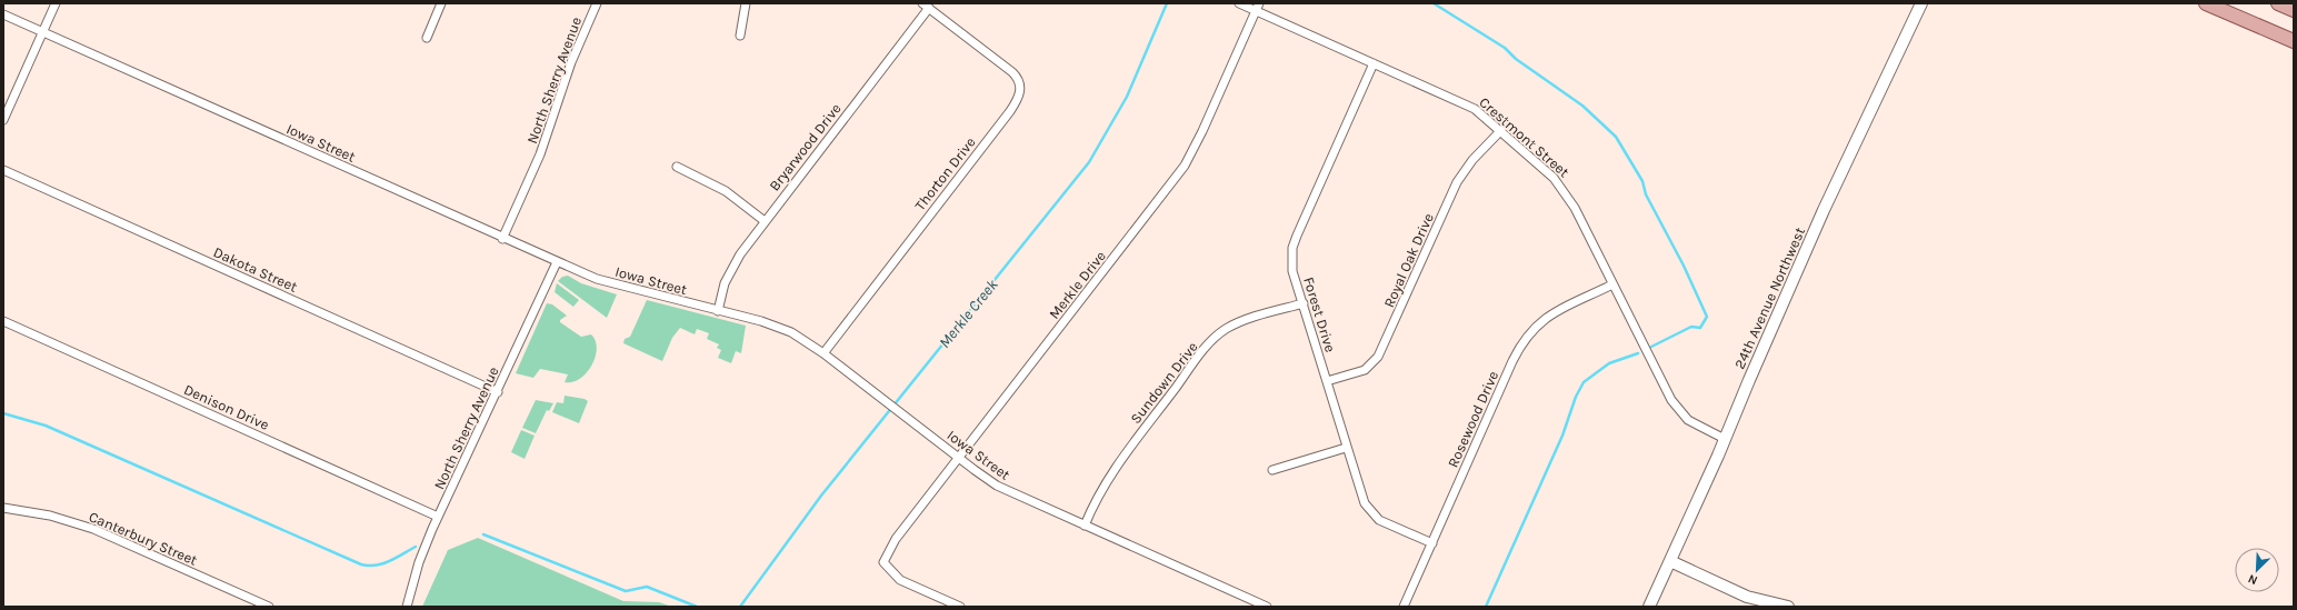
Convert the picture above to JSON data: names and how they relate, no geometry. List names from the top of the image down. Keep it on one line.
{"streets":{"main road":["24th Avenue Northwest"],"street":["North Sherry Avenue","Crestmont Street","Iowa Street","Bryarwood Drive","Thorton Drive","Royal Oak Drive","Dakota Street","Merkle Drive","Forest Drive","Sundown Drive","Denison Drive","Rosewood Drive","Canterbury Street"]},"crossings":[["North Sherry Avenue","Iowa Street"],["North Sherry Avenue","Dakota Street"],["North Sherry Avenue","Denison Drive"],["Crestmont Street","Royal Oak Drive"],["Crestmont Street","Merkle Drive"],["Crestmont Street","24th Avenue Northwest"],["Crestmont Street","Forest Drive"],["Crestmont Street","Rosewood Drive"],["Iowa Street","Bryarwood Drive"],["Iowa Street","Thorton Drive"],["Iowa Street","Merkle Drive"],["Iowa Street","Sundown Drive"],["Bryarwood Drive","Thorton Drive"],["Royal Oak Drive","Forest Drive"],["Forest Drive","Sundown Drive"],["Forest Drive","Rosewood Drive"]],"water":["Merkle Creek"],"north":"bottom left"}
